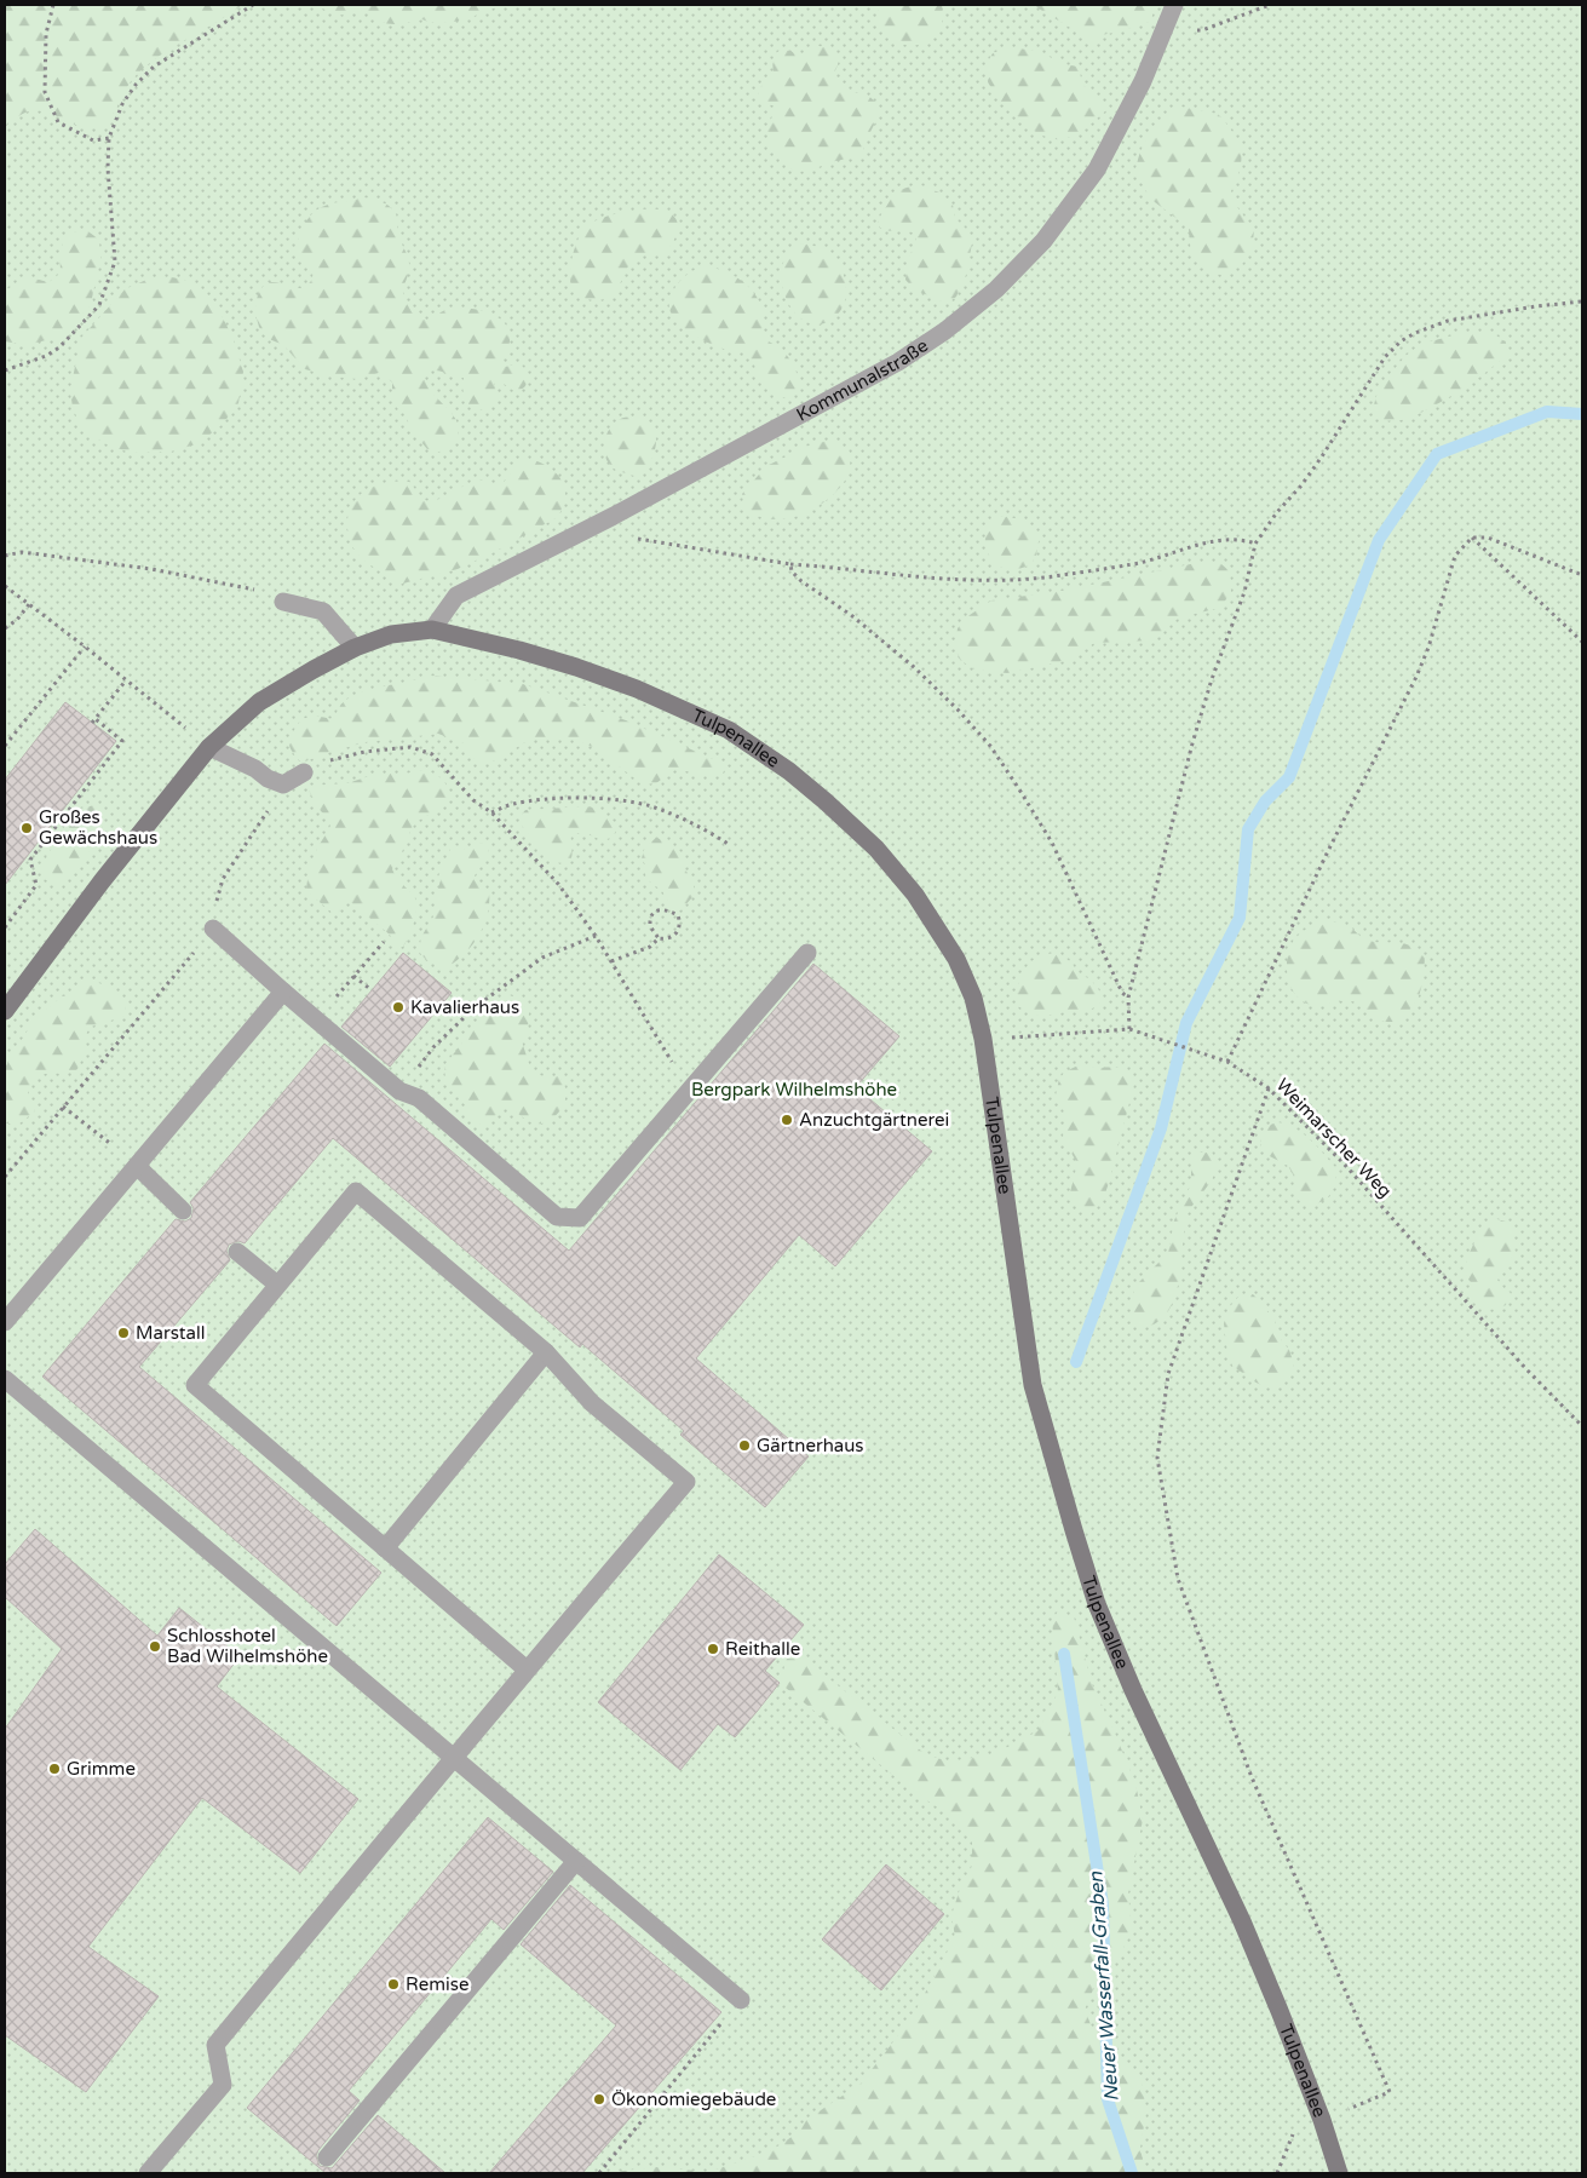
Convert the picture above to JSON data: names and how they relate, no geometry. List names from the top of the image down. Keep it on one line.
{"streets":{"main road":["Tulpenallee"],"lane":["Kommunalstraße"],"path":["Weimarscher Weg"]},"crossings":[["Kommunalstraße","Tulpenallee"],["Tulpenallee","Weimarscher Weg"]],"water":["Neuer Wasserfall-Graben"],"parks":["Bergpark Wilhelmshöhe"],"places":["Großes Gewächshaus","Kavalierhaus","Anzuchtgärtnerei","Marstall","Gärtnerhaus","Schlosshotel Bad Wilhelmshöhe","Reithalle","Grimme","Remise","Ökonomiegebäude"]}
